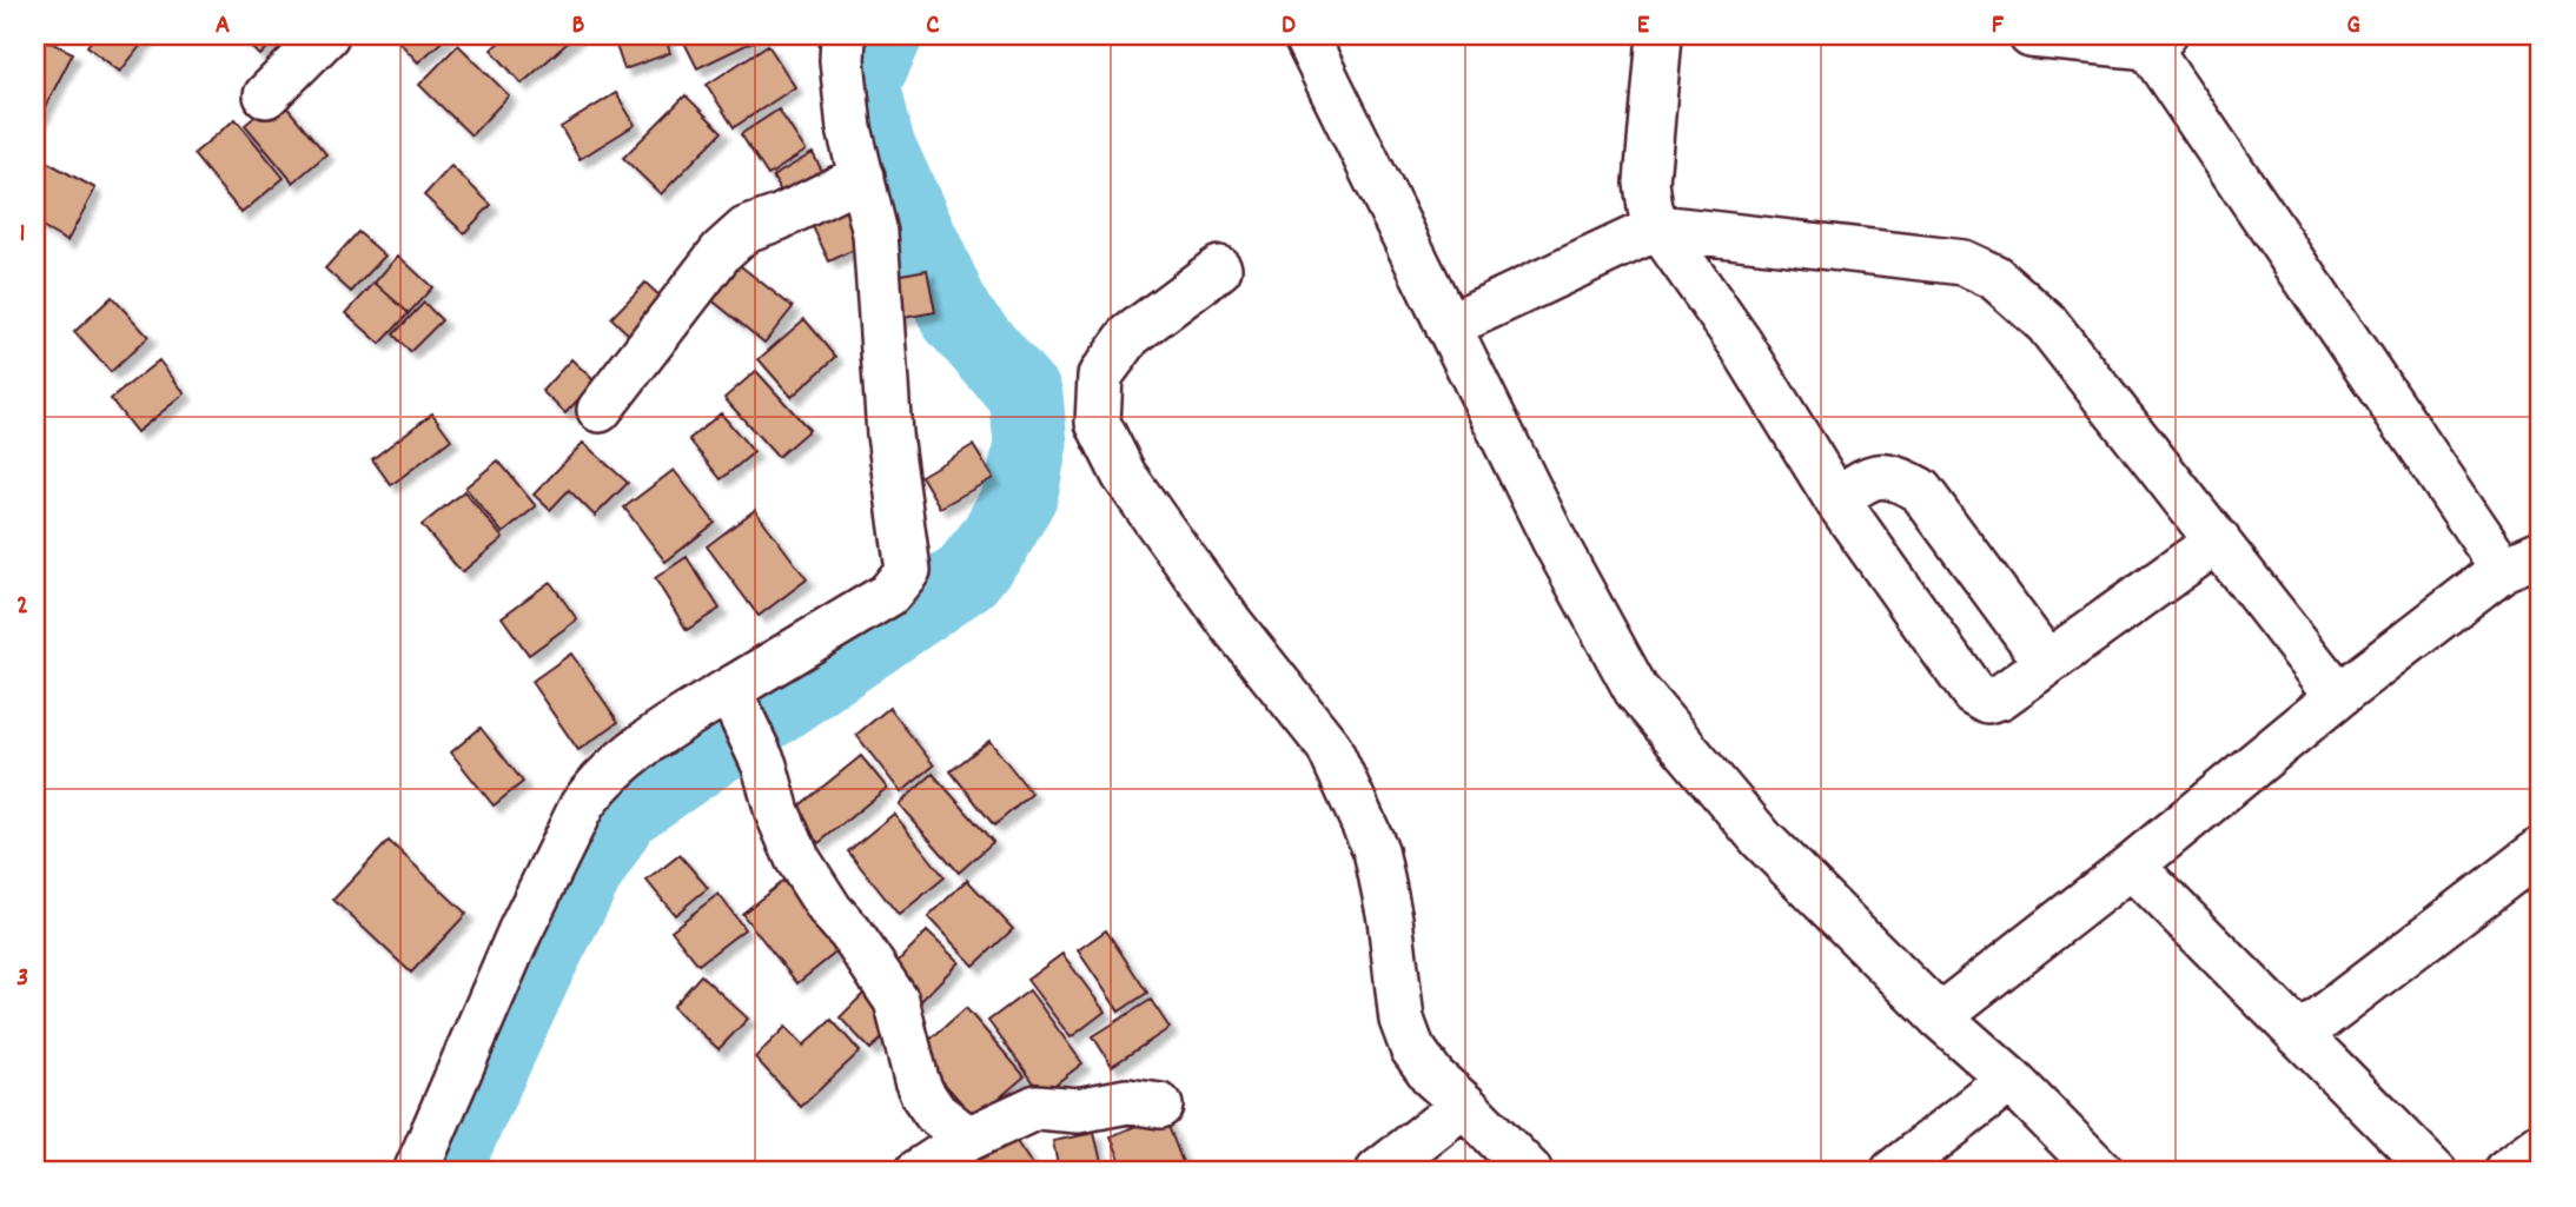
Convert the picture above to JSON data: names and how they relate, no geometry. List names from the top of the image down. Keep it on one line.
{"grid":{"columns":["A","B","C","D","E","F","G"],"rows":["1","2","3"]}}
